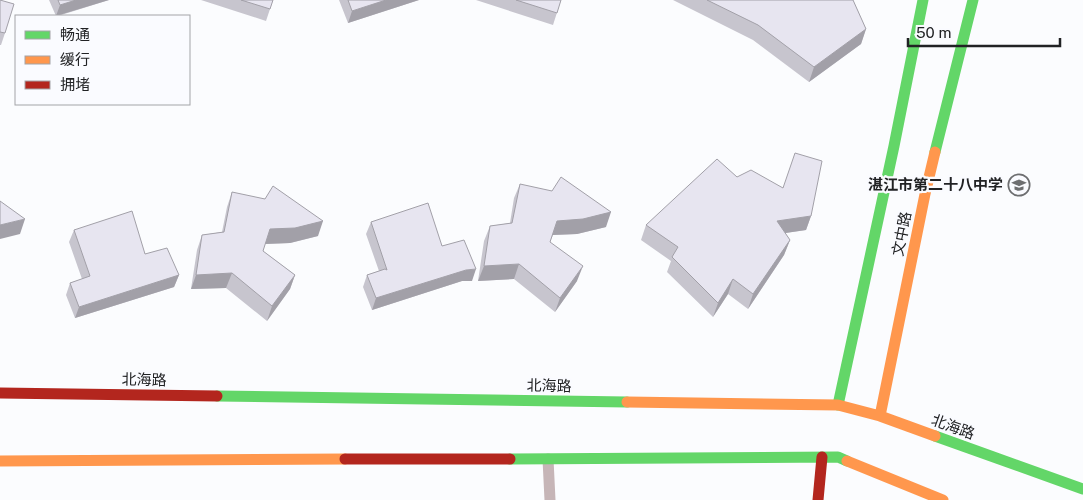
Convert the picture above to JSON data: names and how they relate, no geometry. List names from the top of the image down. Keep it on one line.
{"streets":{"main road":["文中路","北海路"]},"crossings":[["文中路","北海路"]],"places":{"school or university":["湛江市第二十八中学"]},"legend":["畅通","缓行","拥堵"],"scale_bar":"50 m"}
